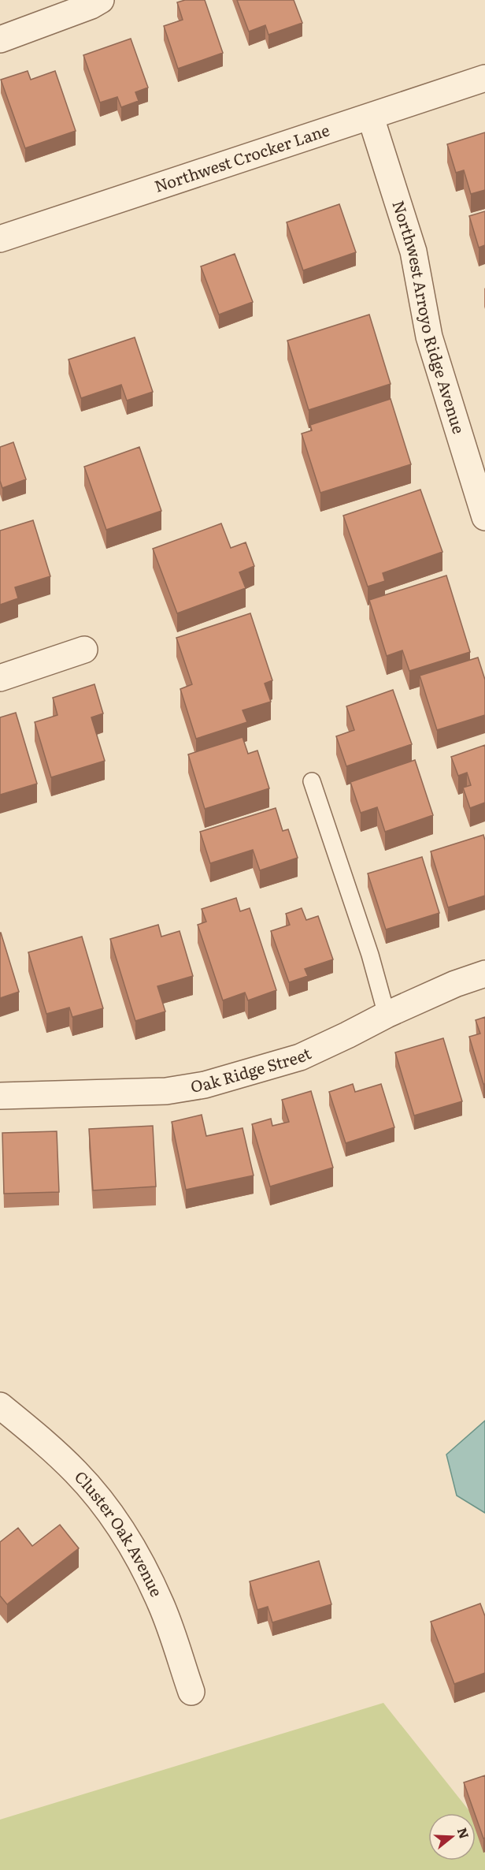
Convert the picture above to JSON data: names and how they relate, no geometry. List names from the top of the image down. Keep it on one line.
{"streets":{"street":["Northwest Crocker Lane","Northwest Arroyo Ridge Avenue","Oak Ridge Street","Cluster Oak Avenue"]},"crossings":[["Northwest Crocker Lane","Northwest Arroyo Ridge Avenue"]],"north":"right"}
